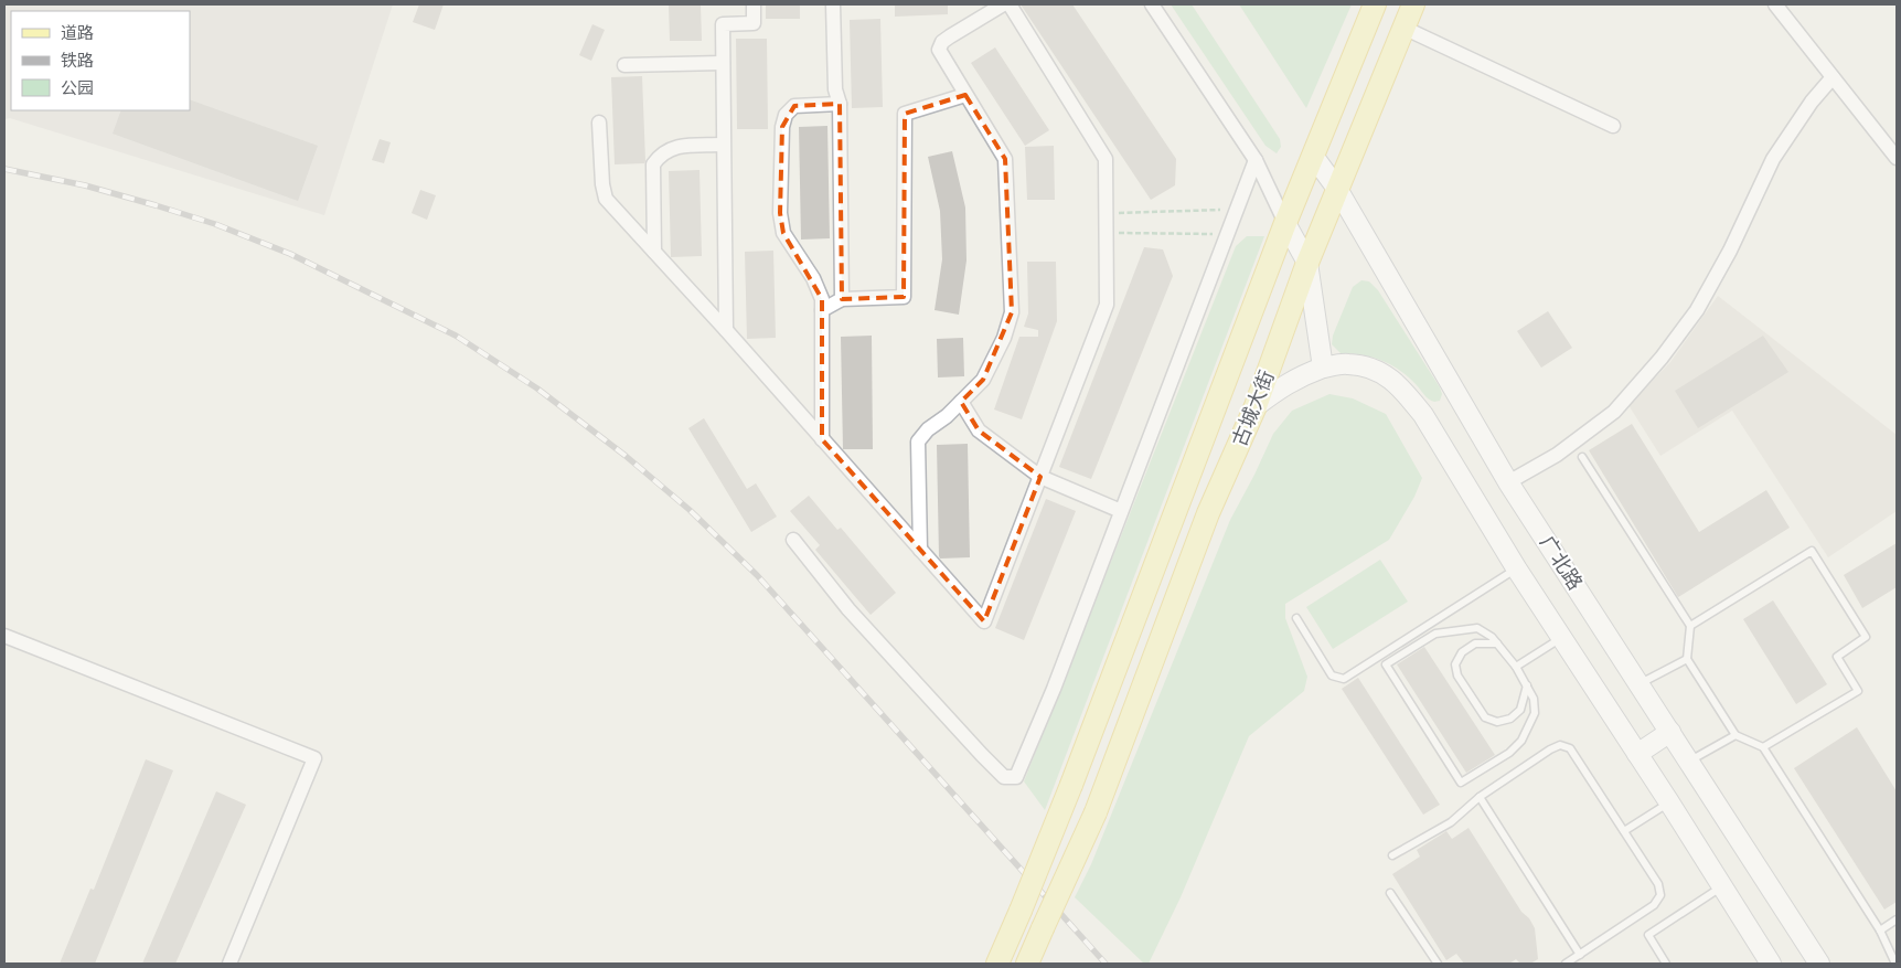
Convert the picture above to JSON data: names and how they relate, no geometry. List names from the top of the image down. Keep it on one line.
{"streets":{"main road":["古城大街","广北路"]},"crossings":[["古城大街","广北路"]],"legend":["道路","铁路","公园"]}
